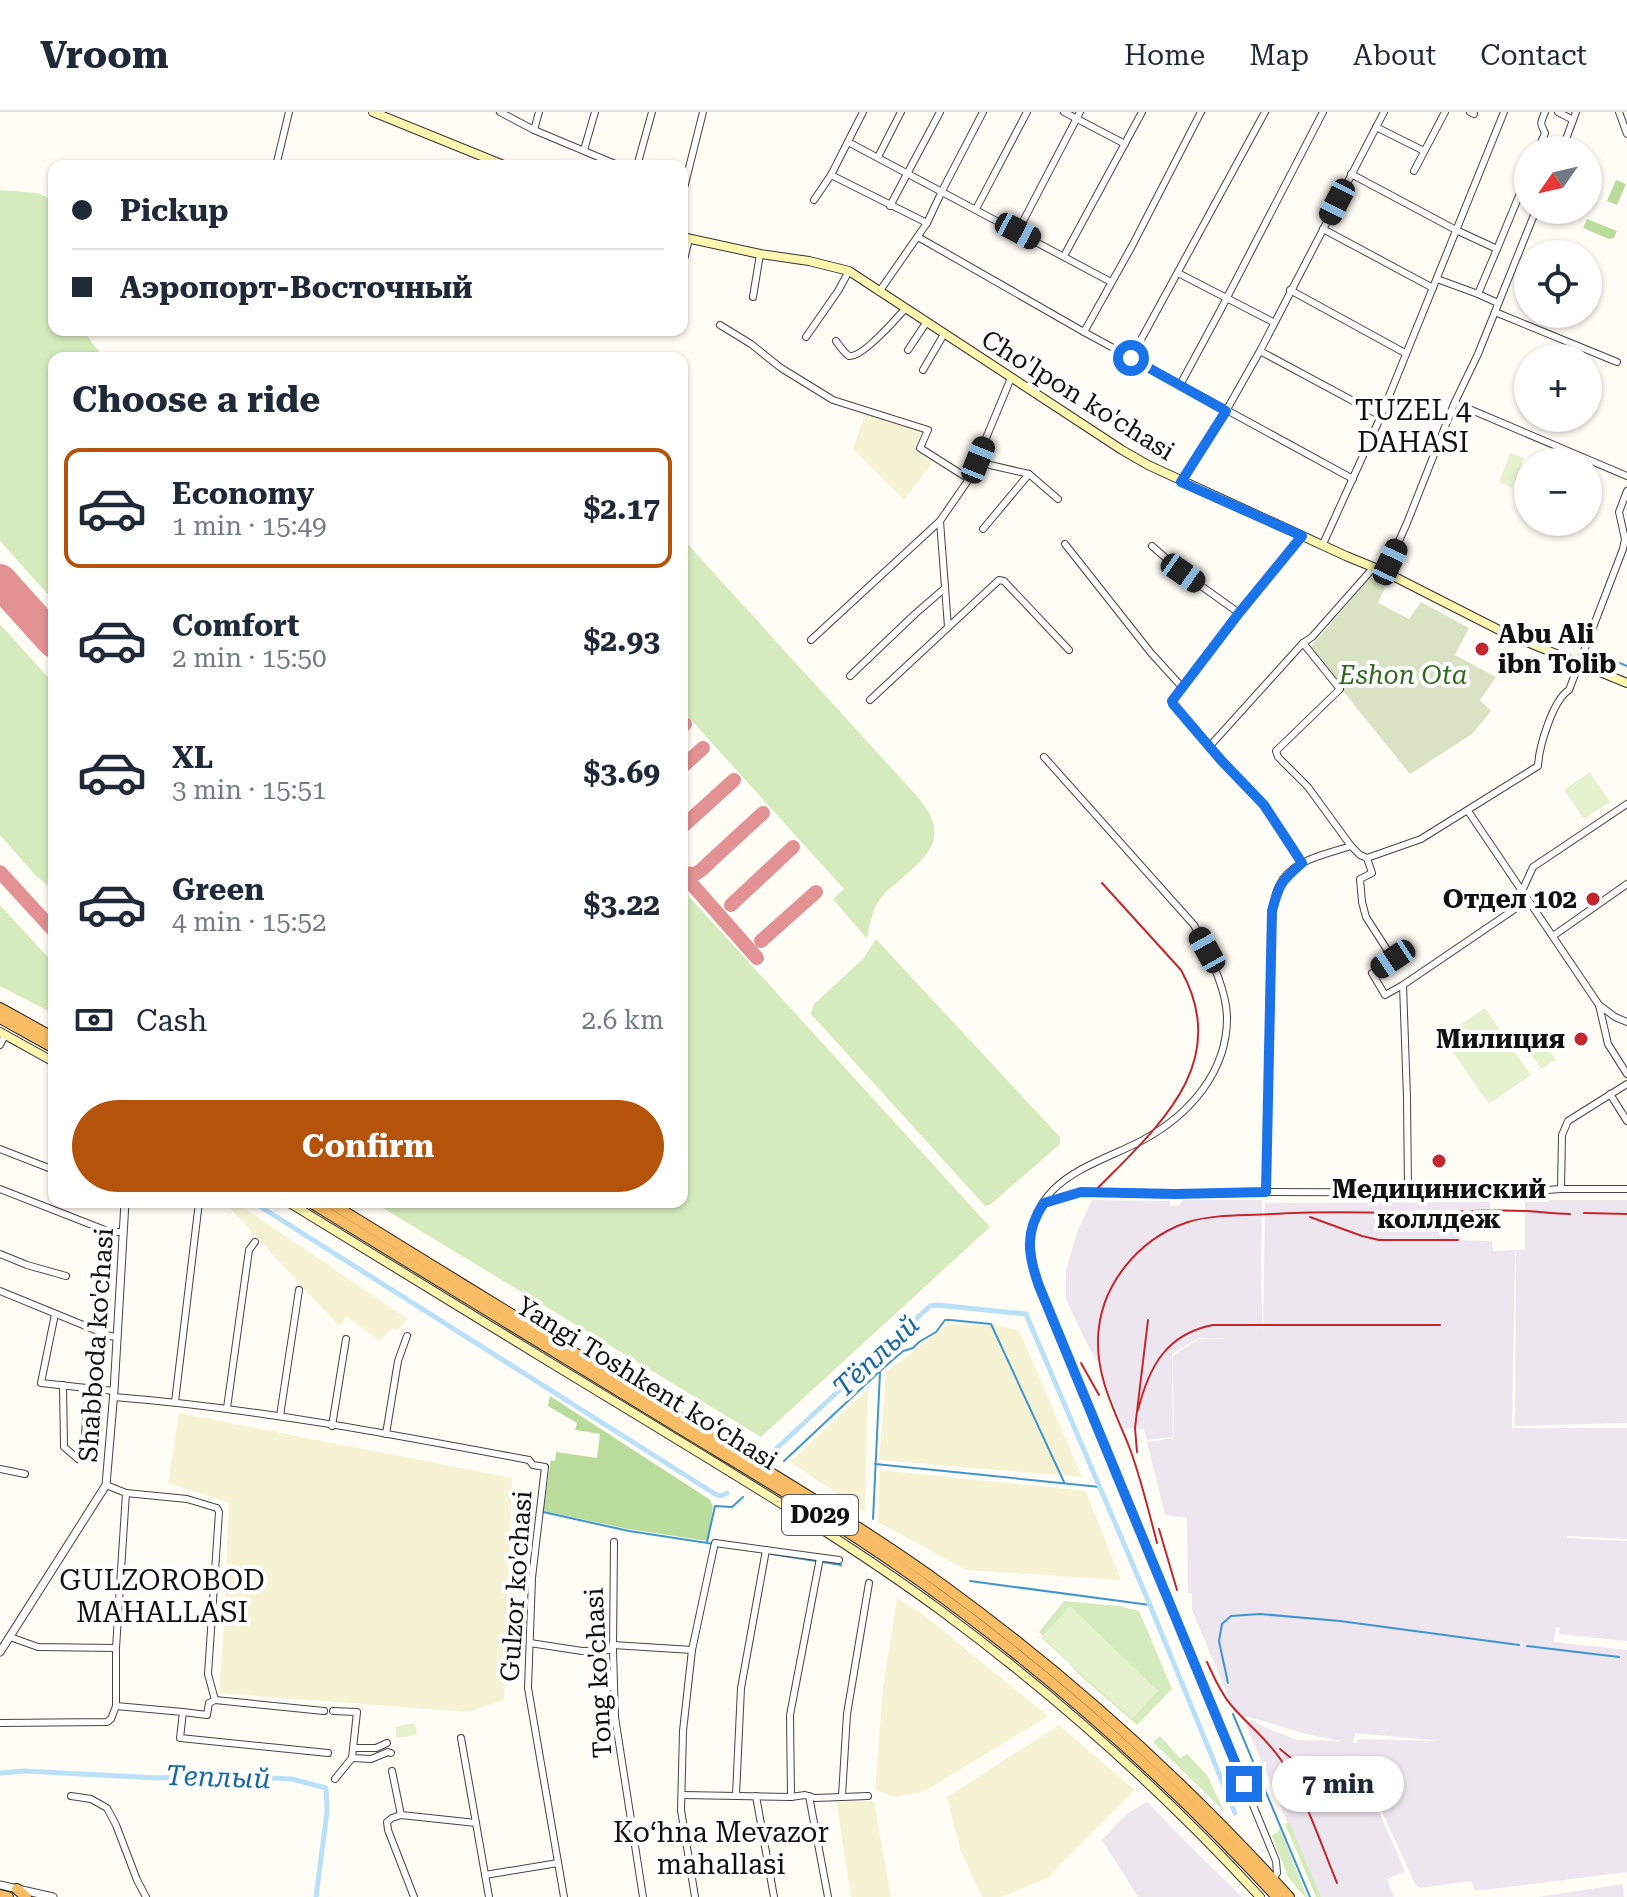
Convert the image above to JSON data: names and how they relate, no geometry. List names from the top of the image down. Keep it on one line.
{"streets":{"highway":["Yangi Toshkent ko‘chasi","D029"],"main road":["Cho'lpon ko'chasi"],"street":["Shabboda ko'chasi","Gulzor ko'chasi","Tong ko'chasi"]},"districts":["TUZEL 4 DAHASI","GULZOROBOD MAHALLASI","Koʻhna Mevazor mahallasi"],"water":["Тёплый","Теплый"],"parks":["Eshon Ota"],"places":["Abu Ali ibn Tolib","Отдел 102","Милиция","Медициниский коллдеж"],"north":"bottom left","page":{"header":"Vroom","nav":["Home","Map","About","Contact"],"map_buttons":["+","−"],"banner":["Pickup","Аэропорт-Восточный"],"heading":"Choose a ride","list":[{"name":"Economy","note":"1 min · 15:49","value":"$2.17"},{"name":"Comfort","note":"2 min · 15:50","value":"$2.93"},{"name":"XL","note":"3 min · 15:51","value":"$3.69"},{"name":"Green","note":"4 min · 15:52","value":"$3.22"}],"pay":["Cash","2.6 km"],"buttons":"Confirm","bubble":"7 min"}}
